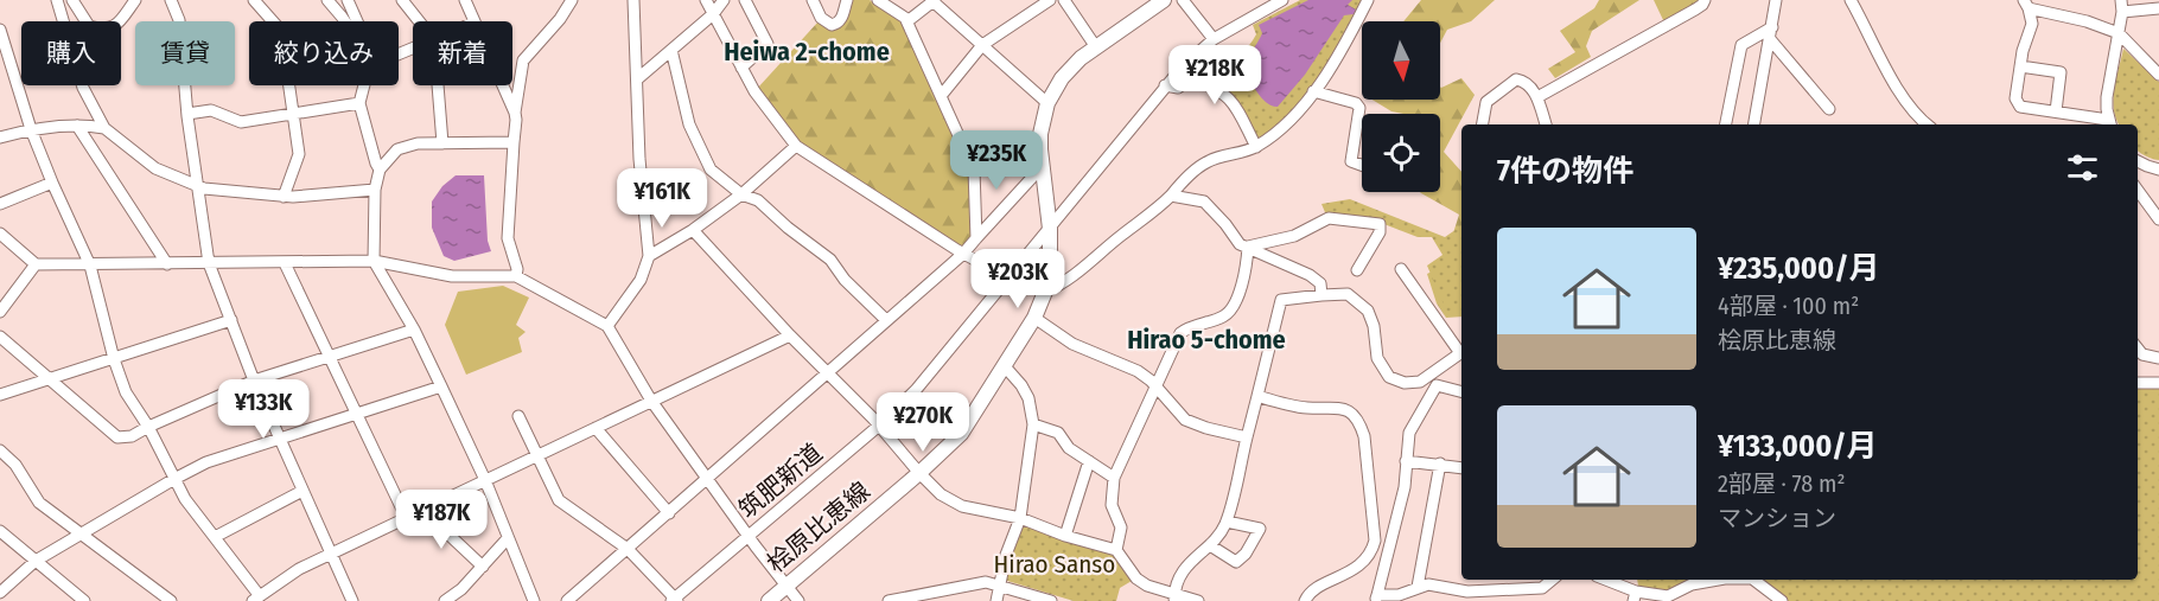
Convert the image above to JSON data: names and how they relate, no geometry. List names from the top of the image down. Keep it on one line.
{"streets":{"main road":["桧原比恵線"],"street":["筑肥新道"]},"crossings":[["筑肥新道","桧原比恵線"]],"districts":["Heiwa 2-chome","Hirao 5-chome"],"parks":["Hirao Sanso"],"north":"bottom","page":{"chip":["購入","賃貸","絞り込み","新着"],"price":["¥218K","¥235K","¥161K","¥203K","¥133K","¥270K","¥187K"],"heading":"7件の物件","list":[{"name":"¥235,000/月","note":"4部屋 · 100 m² · 桧原比恵線"},{"name":"¥133,000/月","note":"2部屋 · 78 m² · マンション"}]}}
